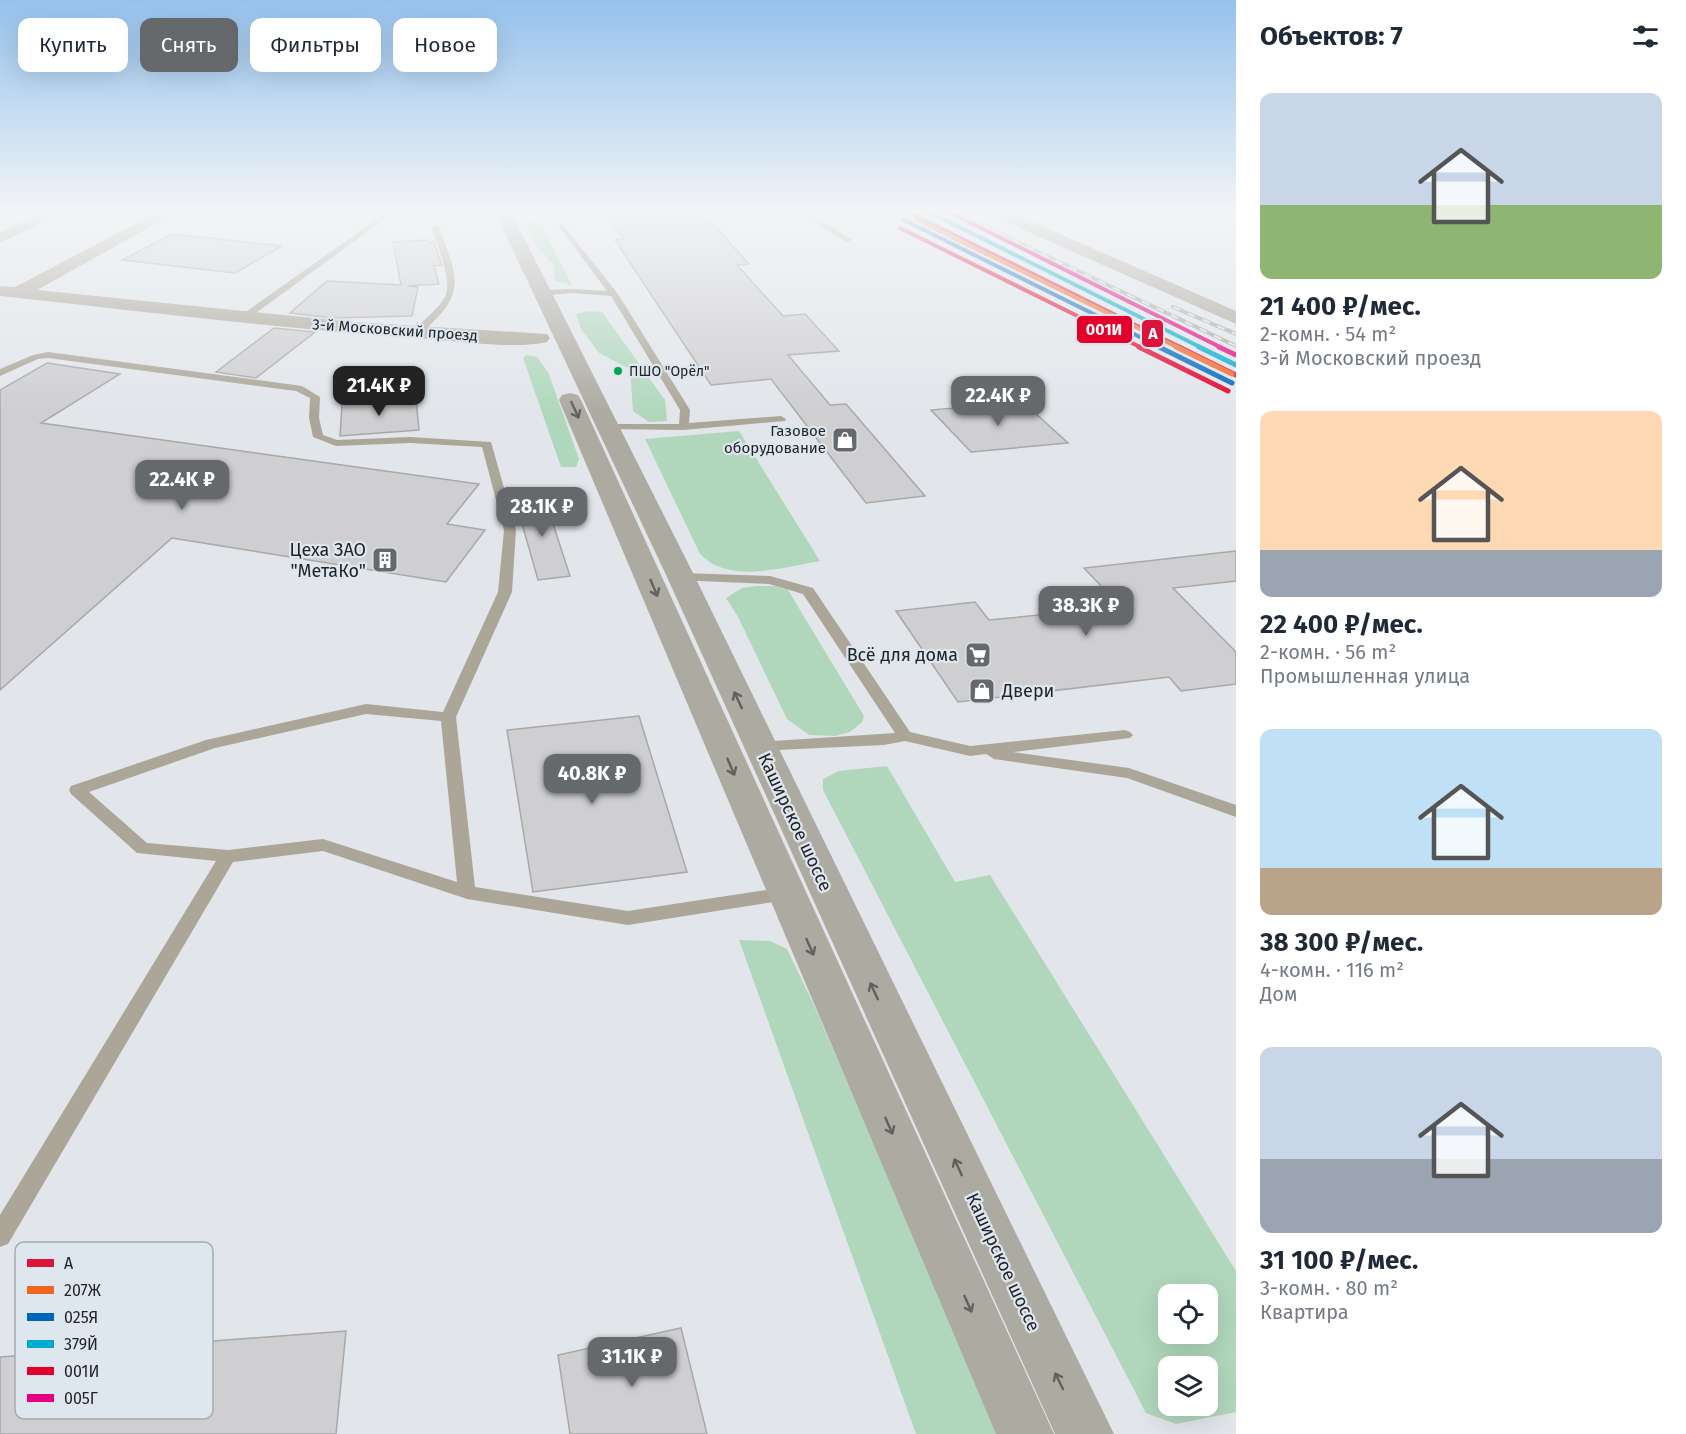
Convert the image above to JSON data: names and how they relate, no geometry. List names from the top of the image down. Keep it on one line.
{"streets":{"main road":["Каширское шоссе"],"street":["3-й Московский проезд"]},"crossings":[["3-й Московский проезд","Каширское шоссе"]],"places":{"other":["ПШО \"Орёл\""],"shop":["Газовое оборудование","Двери"],"building":["Цеха ЗАО \"МетаКо\""],"supermarket":["Всё для дома"]},"lines":["transit line A","transit line 207Ж","transit line 025Я","transit line 379Й","transit line 001И","transit line 005Г"],"legend":["A","207Ж","025Я","379Й","001И","005Г"],"page":{"heading":"Объектов: 7","chip":["Купить","Снять","Фильтры","Новое"],"list":[{"name":"21 400 ₽/мес.","note":"2-комн. · 54 m² · 3-й Московский проезд"},{"name":"22 400 ₽/мес.","note":"2-комн. · 56 m² · Промышленная улица"},{"name":"38 300 ₽/мес.","note":"4-комн. · 116 m² · Дом"},{"name":"31 100 ₽/мес.","note":"3-комн. · 80 m² · Квартира"}],"price":["21.4K ₽","22.4K ₽","22.4K ₽","28.1K ₽","38.3K ₽","40.8K ₽","31.1K ₽"]}}
